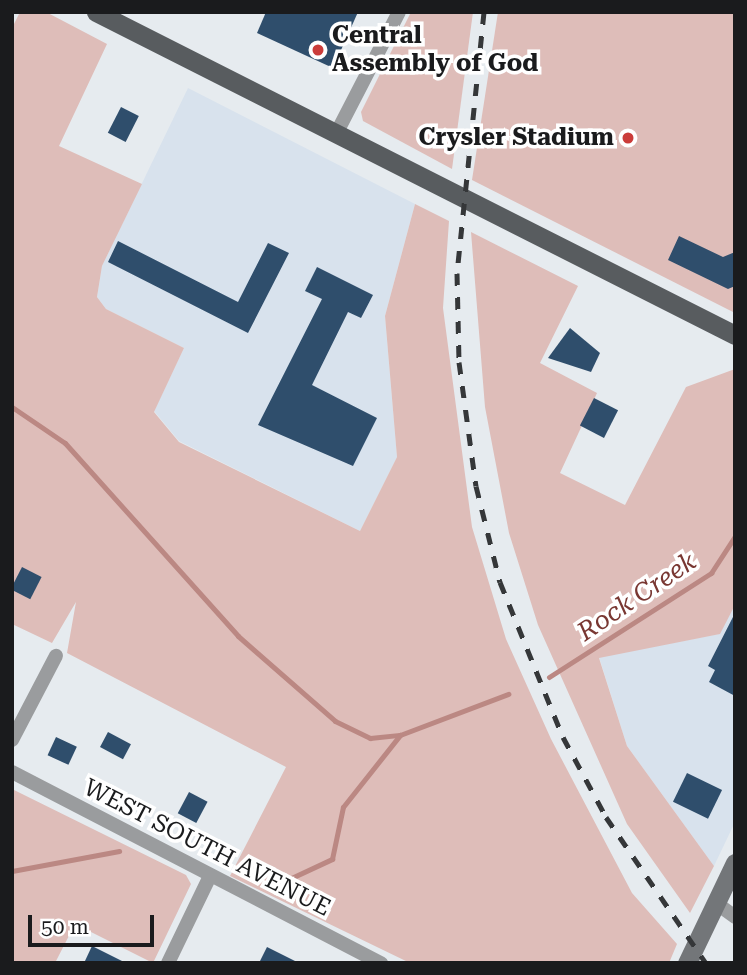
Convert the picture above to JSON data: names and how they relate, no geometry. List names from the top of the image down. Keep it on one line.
{"streets":{"street":["WEST SOUTH AVENUE"]},"water":["Rock Creek"],"places":["Central Assembly of God","Crysler Stadium"],"scale_bar":"50 m"}
